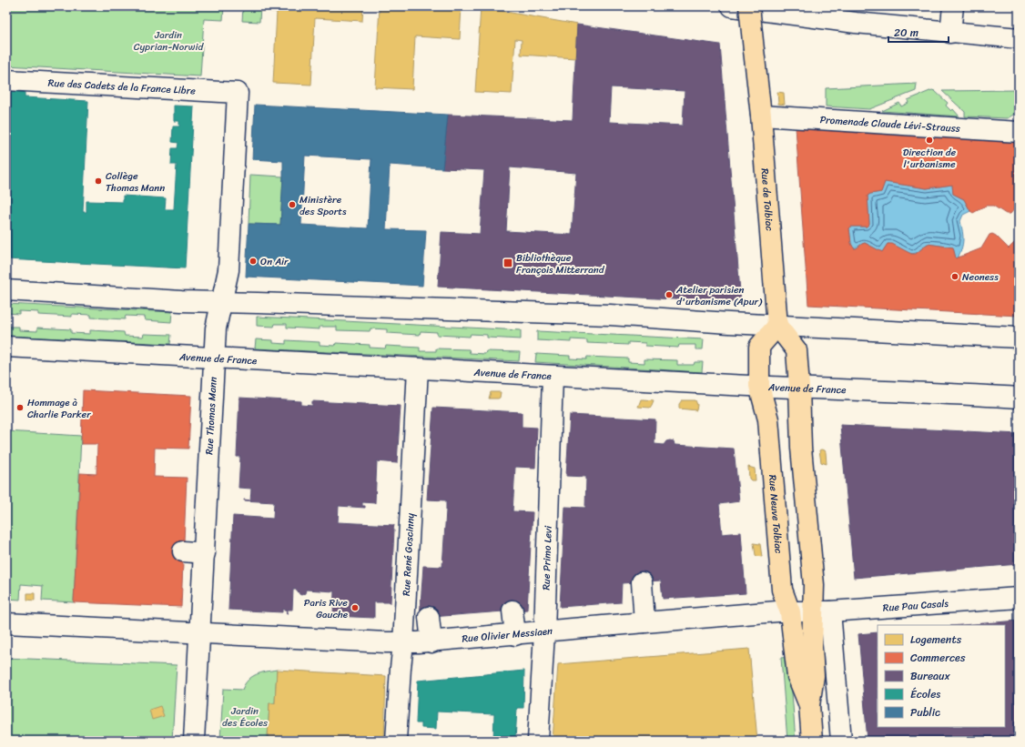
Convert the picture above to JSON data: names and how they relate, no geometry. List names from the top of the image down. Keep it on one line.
{"streets":{"main road":["Rue de Tolbiac","Rue Neuve Tolbiac"],"street":["Rue des Cadets de la France Libre","Promenade Claude Lévi-Strauss","Avenue de France","Rue Thomas Mann","Rue René Goscinny","Rue Primo Levi","Rue Pau Casals","Rue Olivier Messiaen"]},"crossings":[["Rue des Cadets de la France Libre","Rue Thomas Mann"],["Promenade Claude Lévi-Strauss","Rue de Tolbiac"],["Rue de Tolbiac","Rue Neuve Tolbiac"],["Avenue de France","Rue Thomas Mann"],["Avenue de France","Rue Neuve Tolbiac"],["Avenue de France","Rue René Goscinny"],["Avenue de France","Rue Primo Levi"],["Rue Thomas Mann","Rue Olivier Messiaen"],["Rue Neuve Tolbiac","Rue Pau Casals"],["Rue Neuve Tolbiac","Rue Olivier Messiaen"],["Rue René Goscinny","Rue Olivier Messiaen"],["Rue Primo Levi","Rue Olivier Messiaen"],["Rue Pau Casals","Rue Olivier Messiaen"]],"parks":["Jardin Cyprian-Norwid","Jardin des Écoles"],"places":{"other":["Direction de l'urbanisme","Collège Thomas Mann","Ministère des Sports","On Air","Neoness","Atelier parisien d'urbanisme (Apur)","Hommage à Charlie Parker","Paris Rive Gauche"],"transit":["Bibliothèque François Mitterrand"]},"legend":["Logements","Commerces","Bureaux","Écoles","Public"],"scale_bar":"20 m"}
